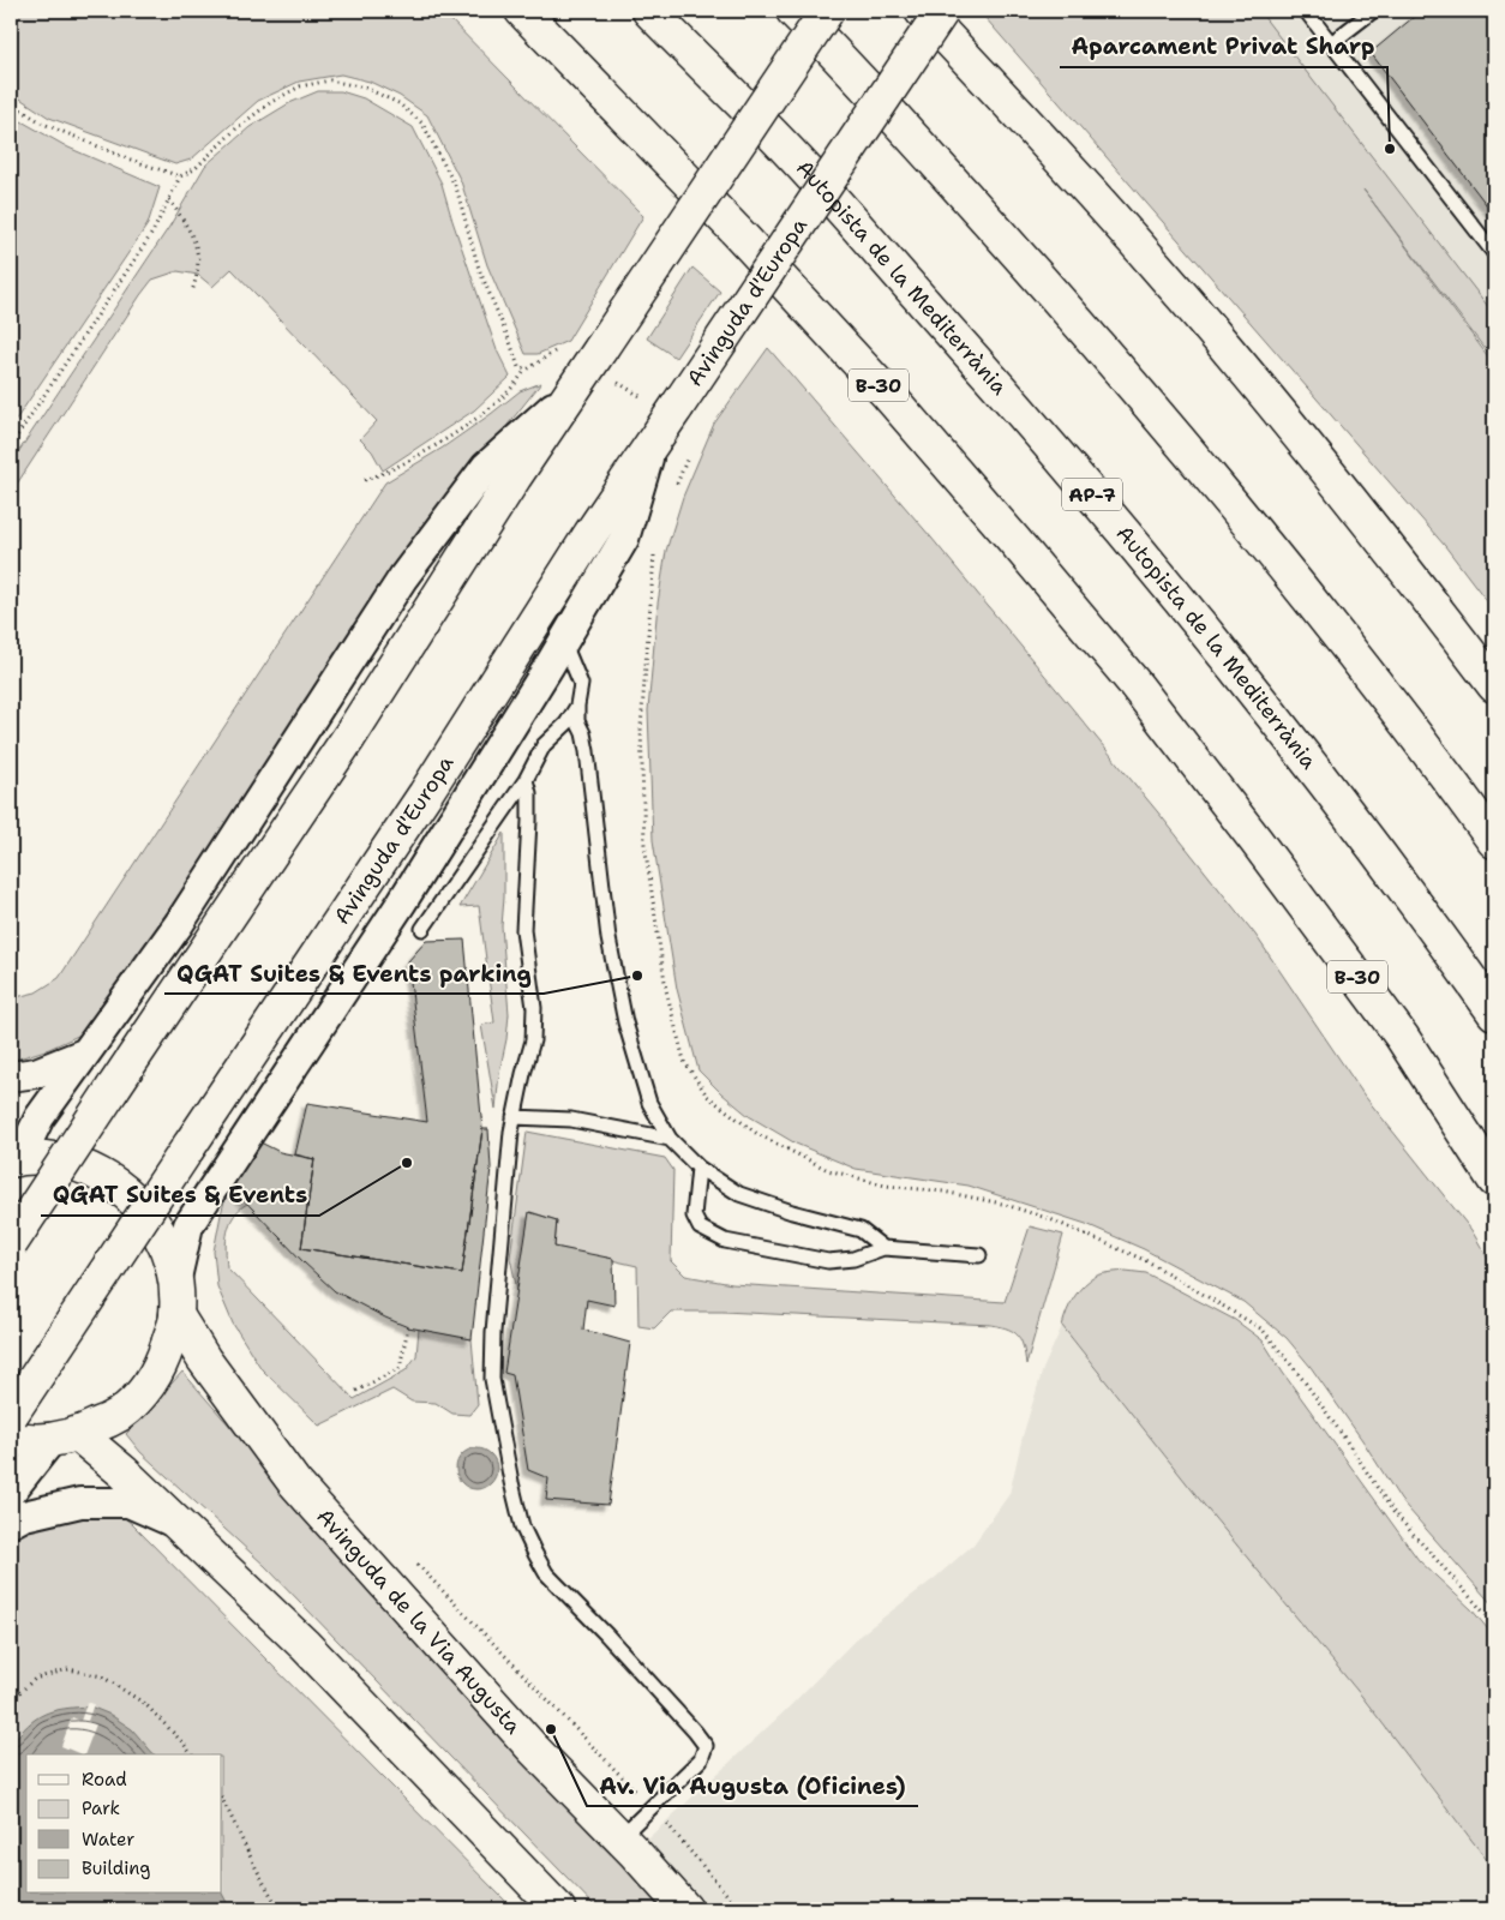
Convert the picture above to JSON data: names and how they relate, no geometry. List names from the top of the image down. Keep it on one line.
{"streets":{"main road":["Autopista de la Mediterrània","Avinguda d'Europa","B-30","AP-7","Avinguda de la Via Augusta"]},"places":["Aparcament Privat Sharp","QGAT Suites & Events parking","QGAT Suites & Events","Av. Via Augusta (Oficines)"],"legend":["Road","Park","Water","Building"]}
